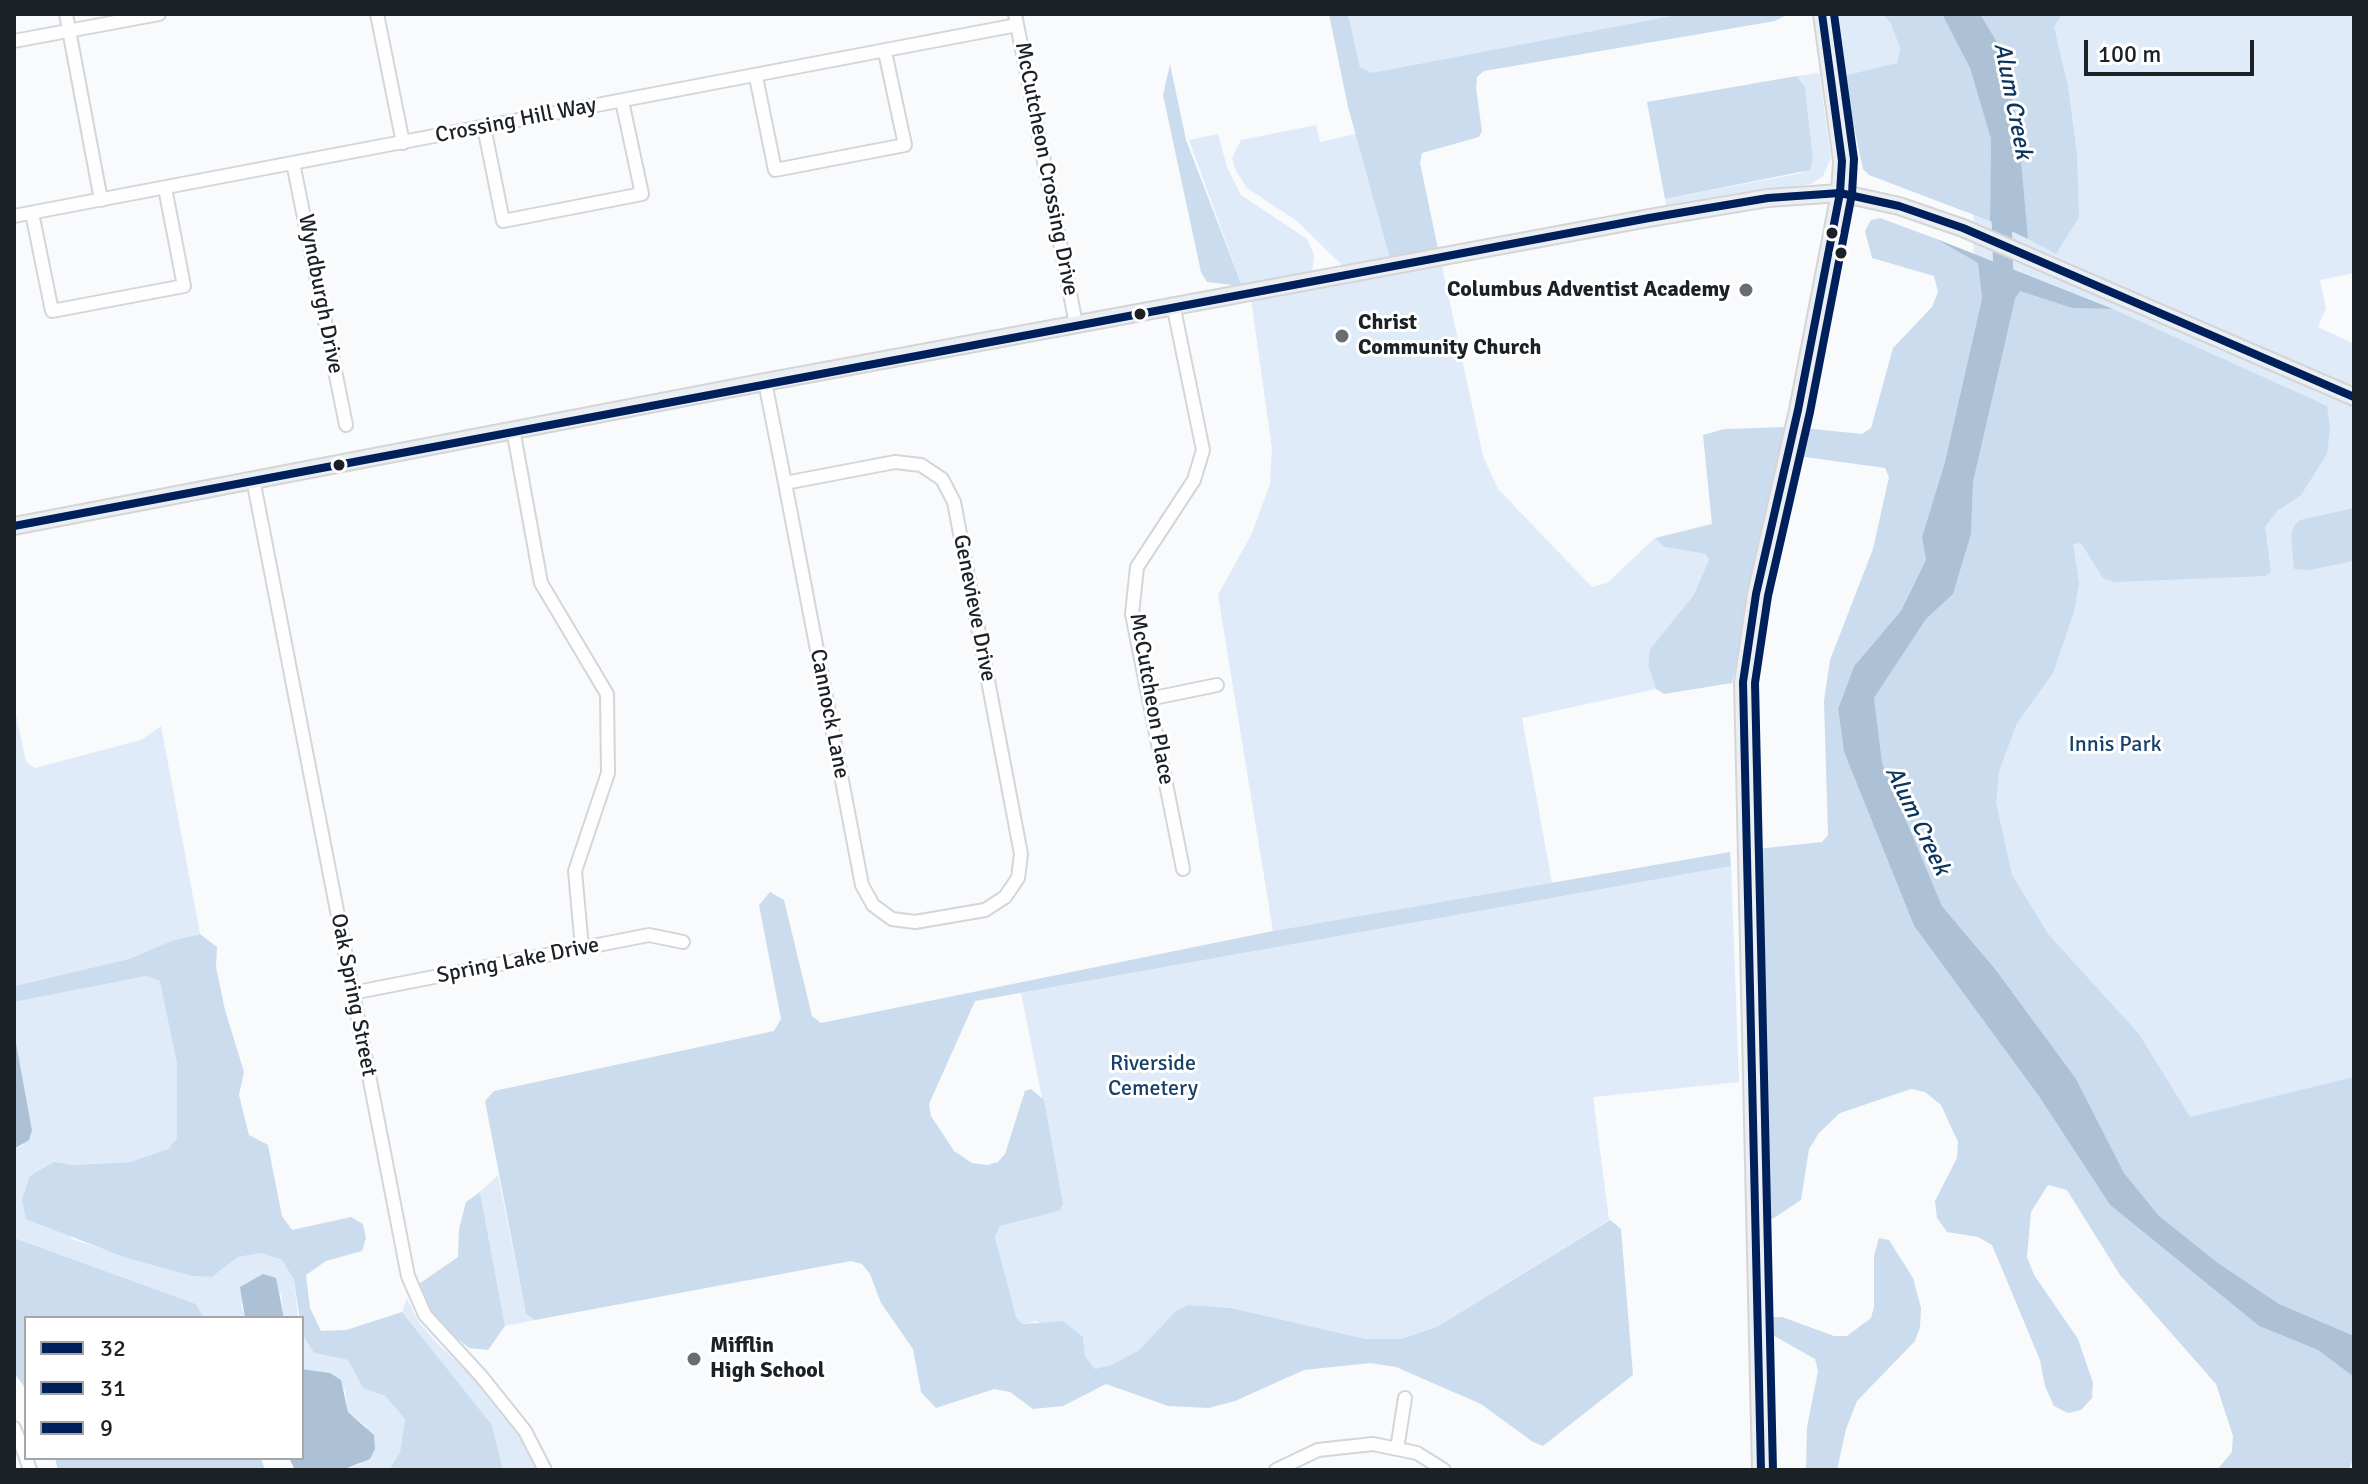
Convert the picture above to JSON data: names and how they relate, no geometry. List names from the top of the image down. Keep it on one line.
{"streets":{"street":["Crossing Hill Way","McCutcheon Crossing Drive","Wyndburgh Drive","Genevieve Drive","McCutcheon Place","Cannock Lane","Spring Lake Drive","Oak Spring Street"]},"crossings":[["Crossing Hill Way","McCutcheon Crossing Drive"],["Crossing Hill Way","Wyndburgh Drive"],["Genevieve Drive","Cannock Lane"],["Spring Lake Drive","Oak Spring Street"]],"water":["Alum Creek"],"parks":["Innis Park","Riverside Cemetery"],"places":["Columbus Adventist Academy","Christ Community Church","Mifflin High School"],"lines":["transit line 31","transit line 9","transit line 32"],"legend":["32","31","9"],"scale_bar":"100 m"}
